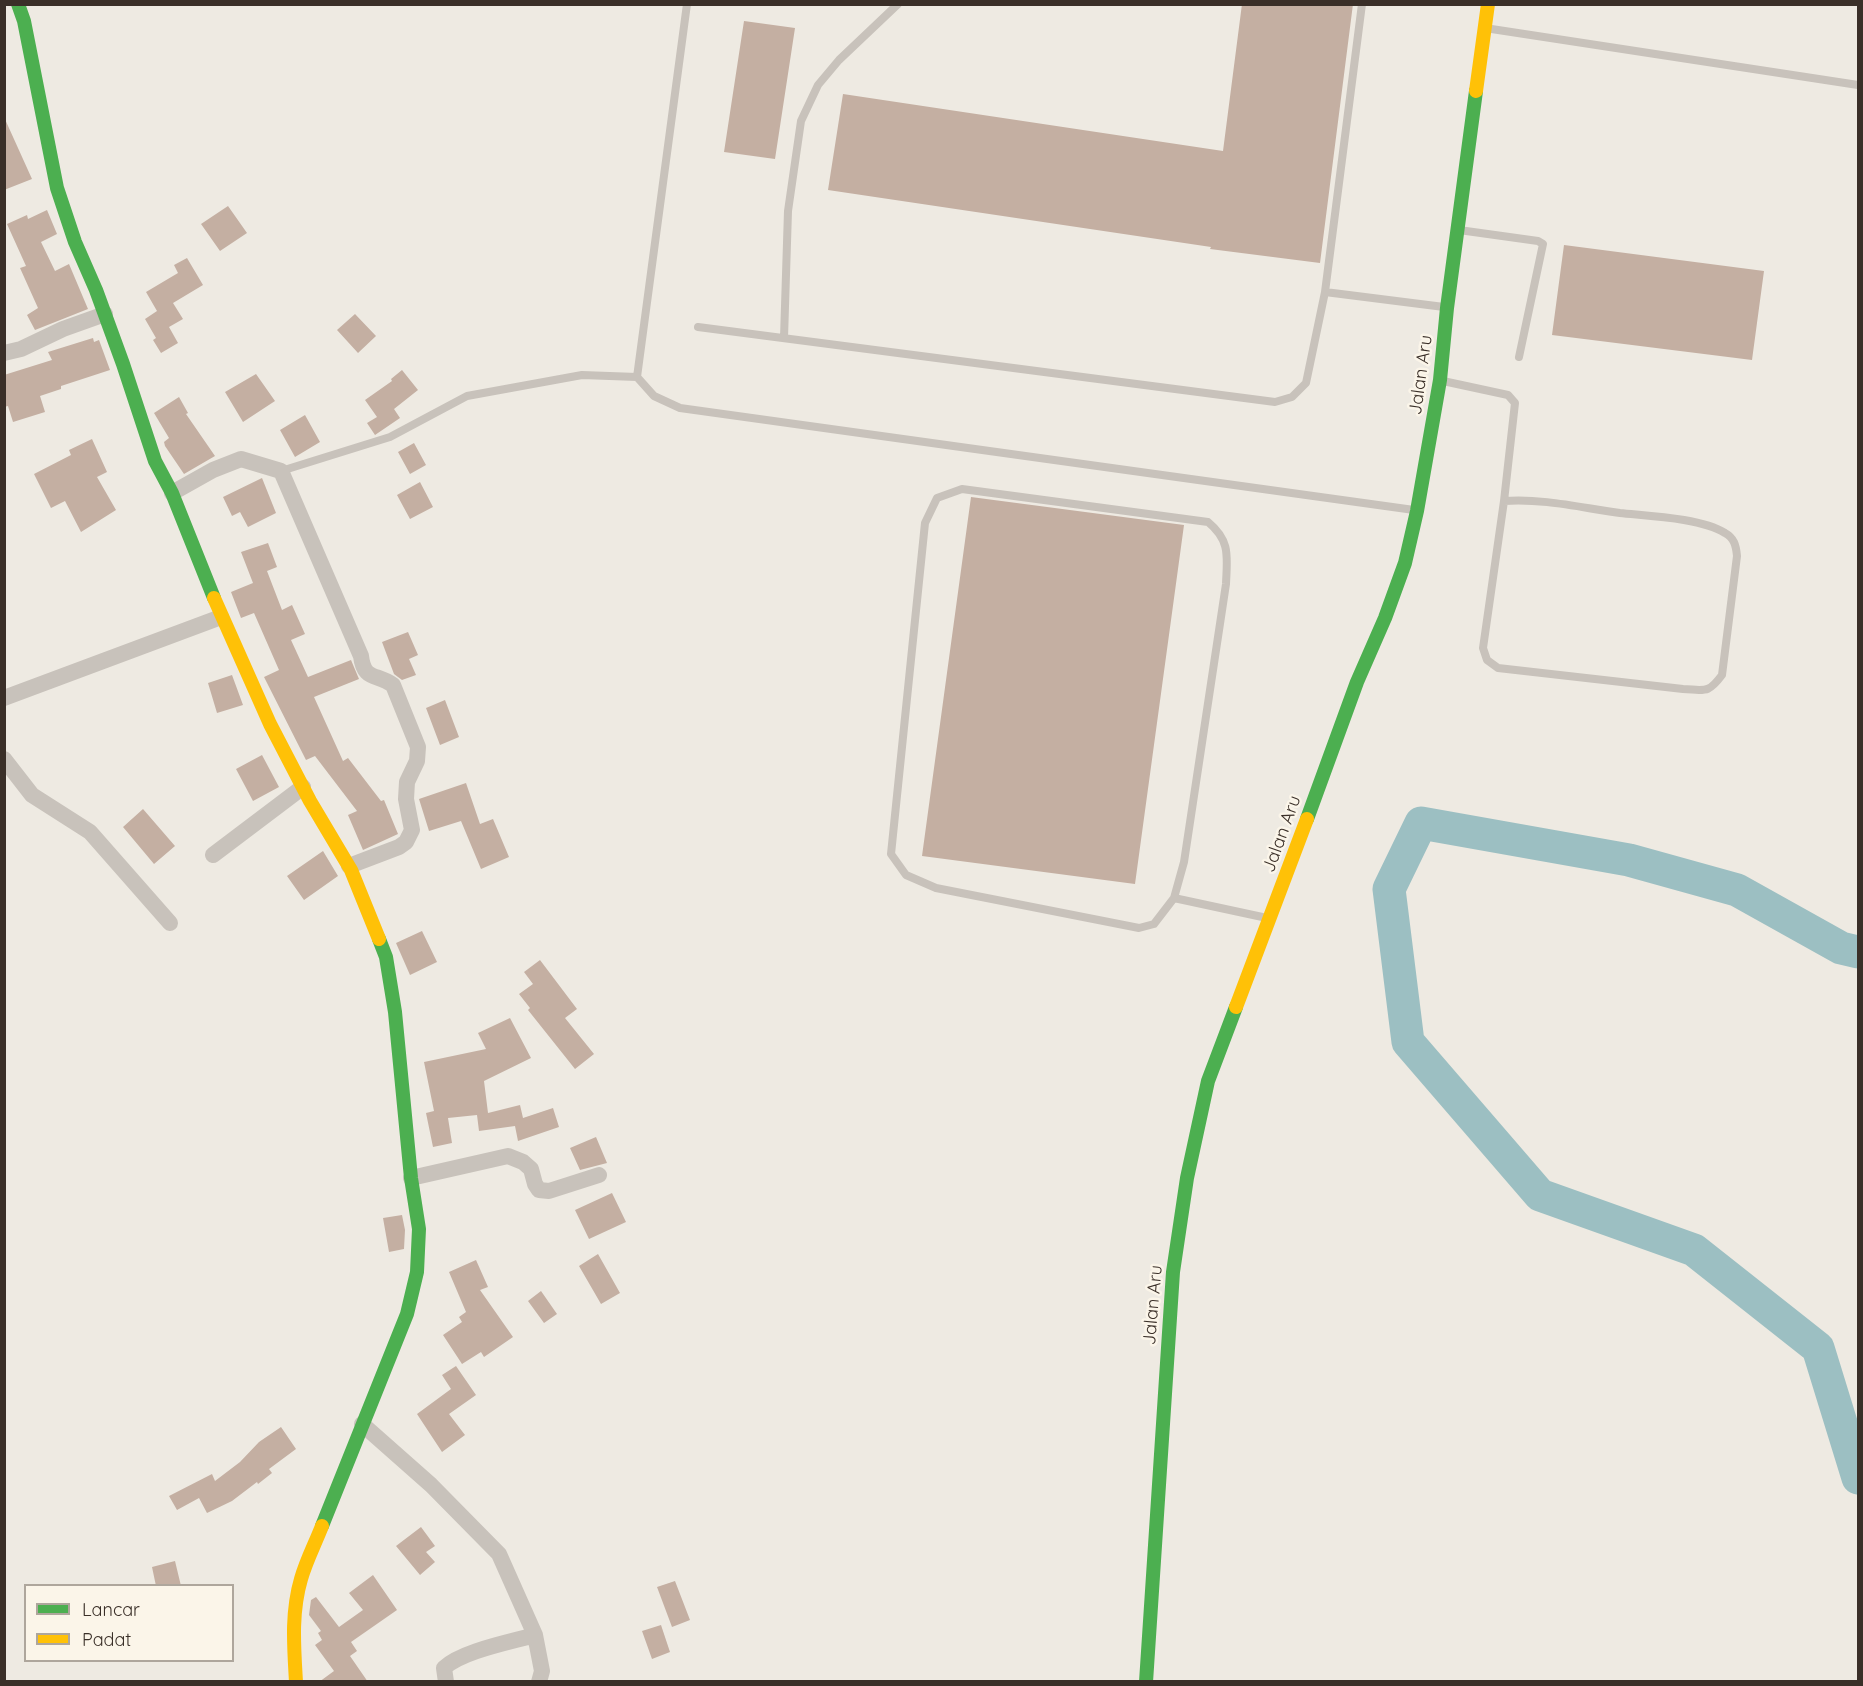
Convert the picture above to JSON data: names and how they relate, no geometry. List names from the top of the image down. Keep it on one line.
{"streets":{"street":["Jalan Aru"]},"legend":["Lancar","Padat"]}
